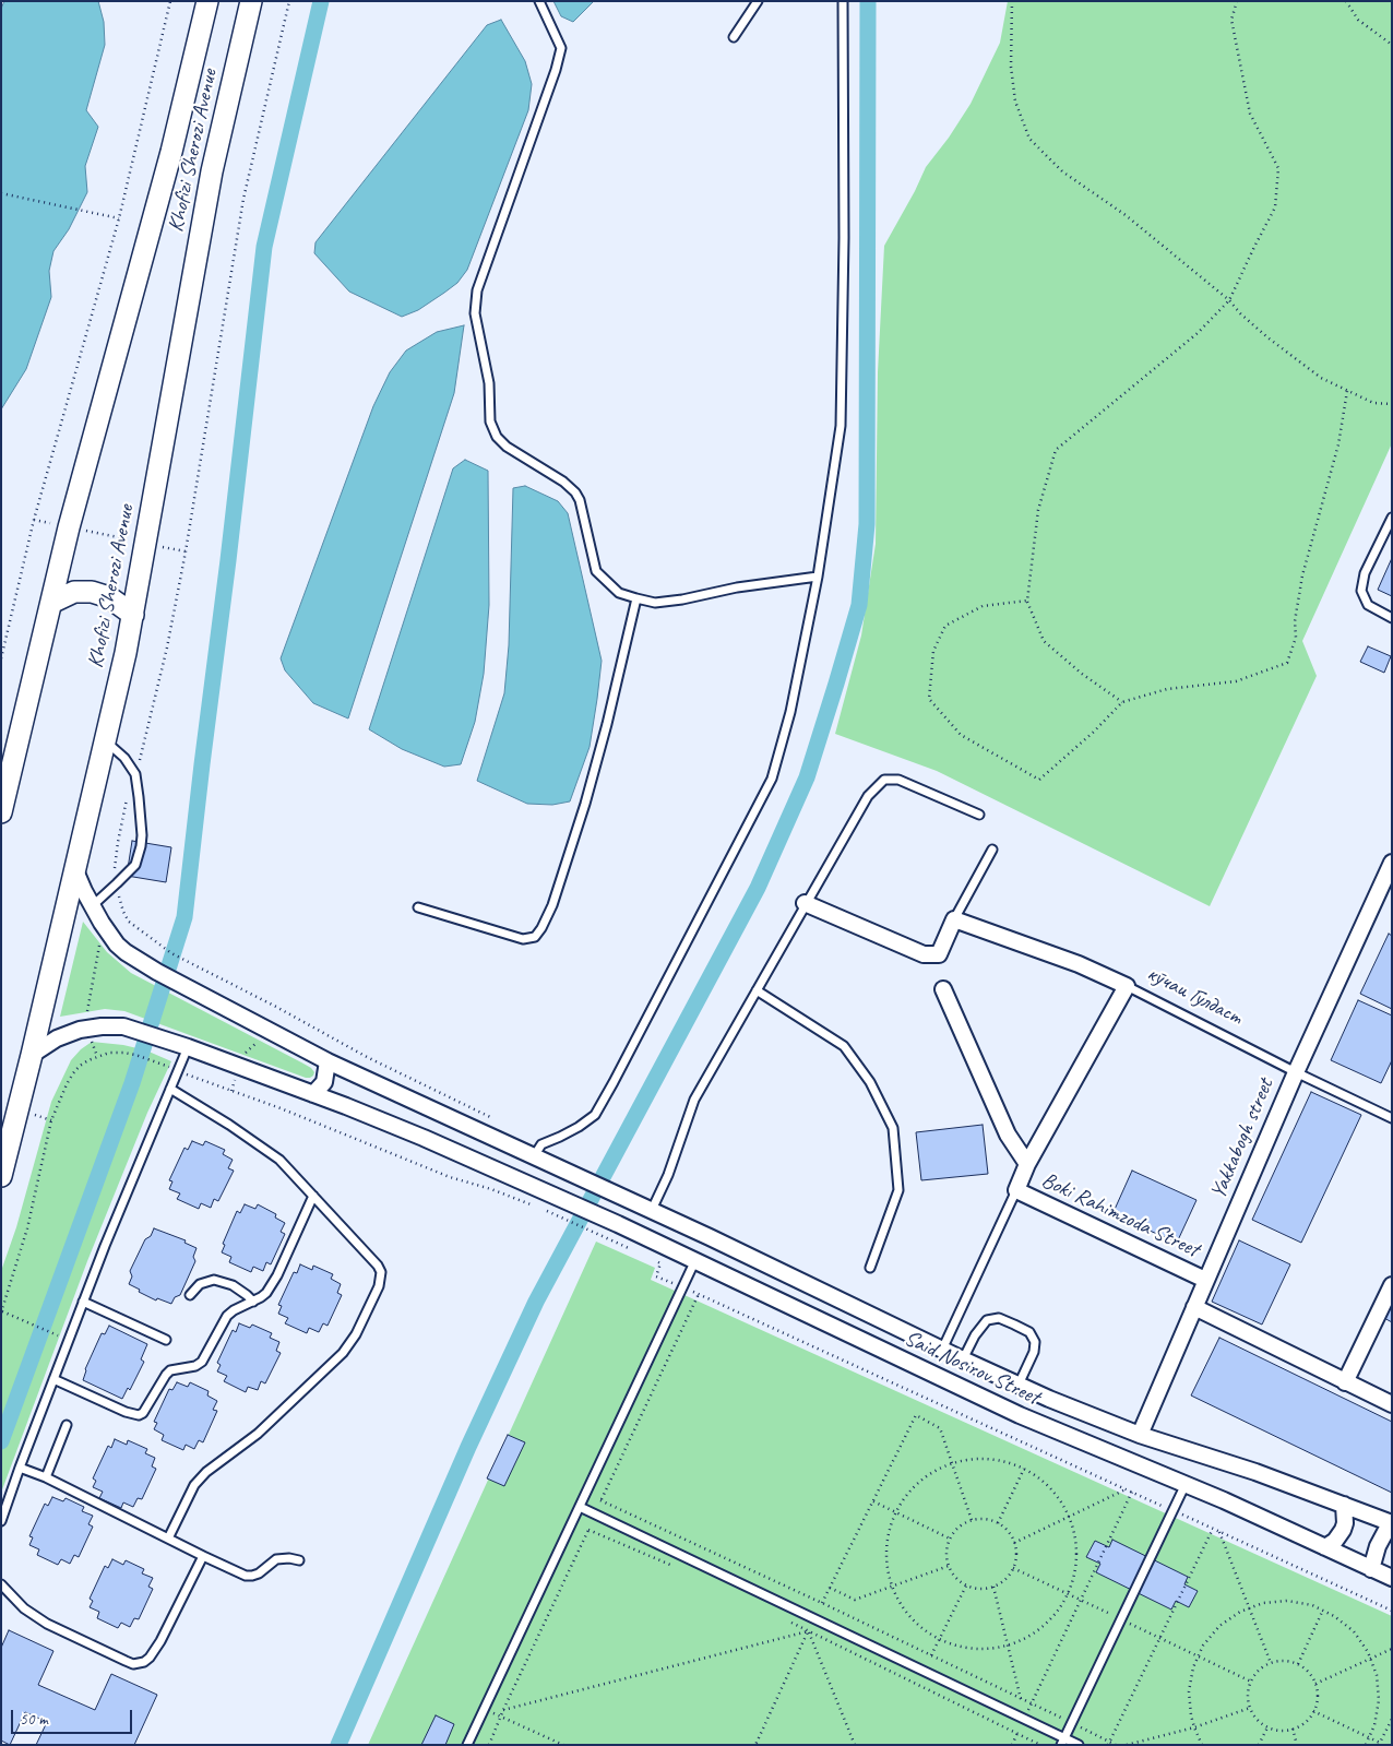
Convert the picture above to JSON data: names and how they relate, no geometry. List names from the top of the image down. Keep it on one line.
{"streets":{"main road":["Khofizi Sherozi Avenue"],"street":["кӯчаи Гулдаст","Yakkabogh street","Boki Rahimzoda Street","Said Nosirov Street"]},"crossings":[["Khofizi Sherozi Avenue","Said Nosirov Street"],["кӯчаи Гулдаст","Yakkabogh street"],["кӯчаи Гулдаст","Boki Rahimzoda Street"],["Yakkabogh street","Boki Rahimzoda Street"],["Yakkabogh street","Said Nosirov Street"]],"scale_bar":"50 m"}
